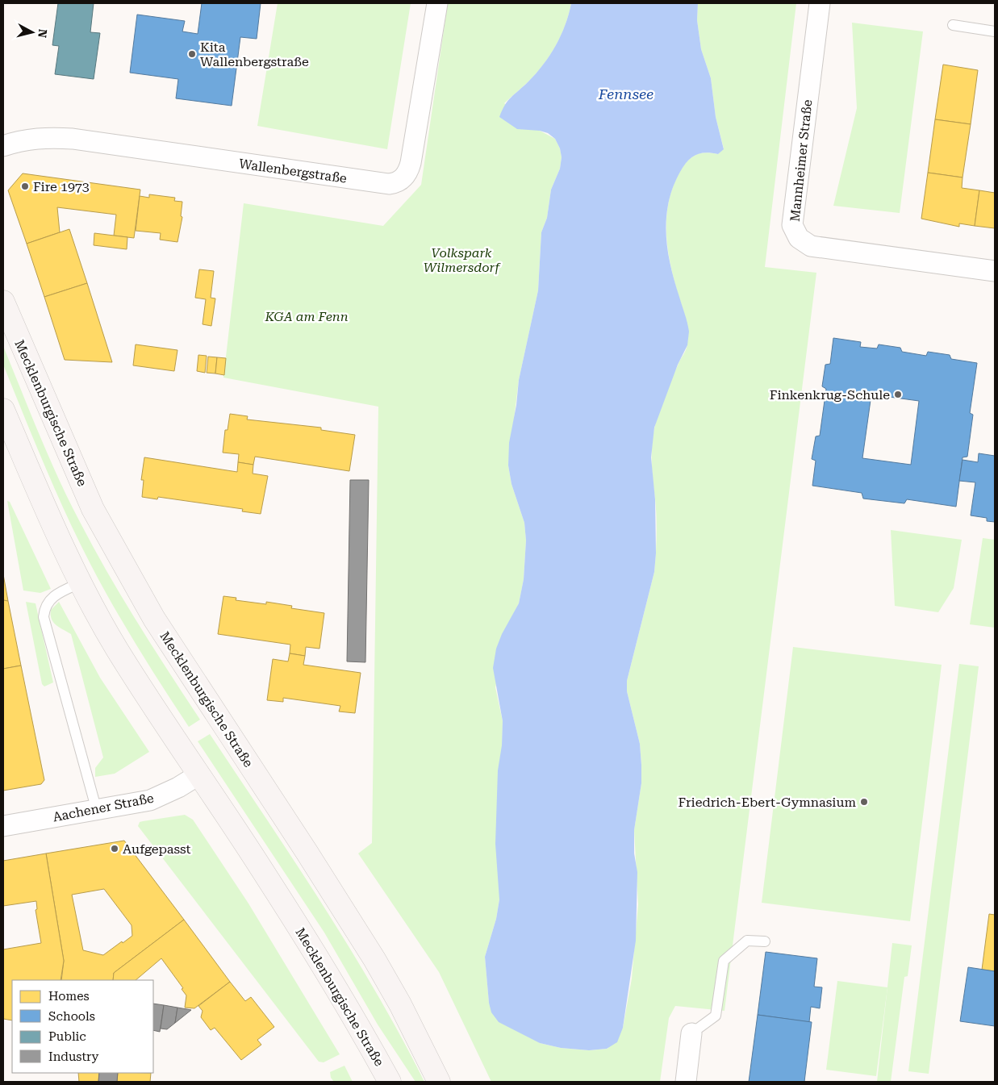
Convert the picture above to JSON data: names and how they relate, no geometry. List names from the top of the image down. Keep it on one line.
{"streets":{"main road":["Mecklenburgische Straße"],"street":["Mannheimer Straße","Wallenbergstraße","Aachener Straße"]},"crossings":[["Mecklenburgische Straße","Aachener Straße"]],"water":["Fennsee"],"parks":["Volkspark Wilmersdorf","KGA am Fenn"],"places":["Kita Wallenbergstraße","Fire 1973","Finkenkrug-Schule","Friedrich-Ebert-Gymnasium","Aufgepasst"],"legend":["Homes","Schools","Public","Industry"],"north":"right"}
